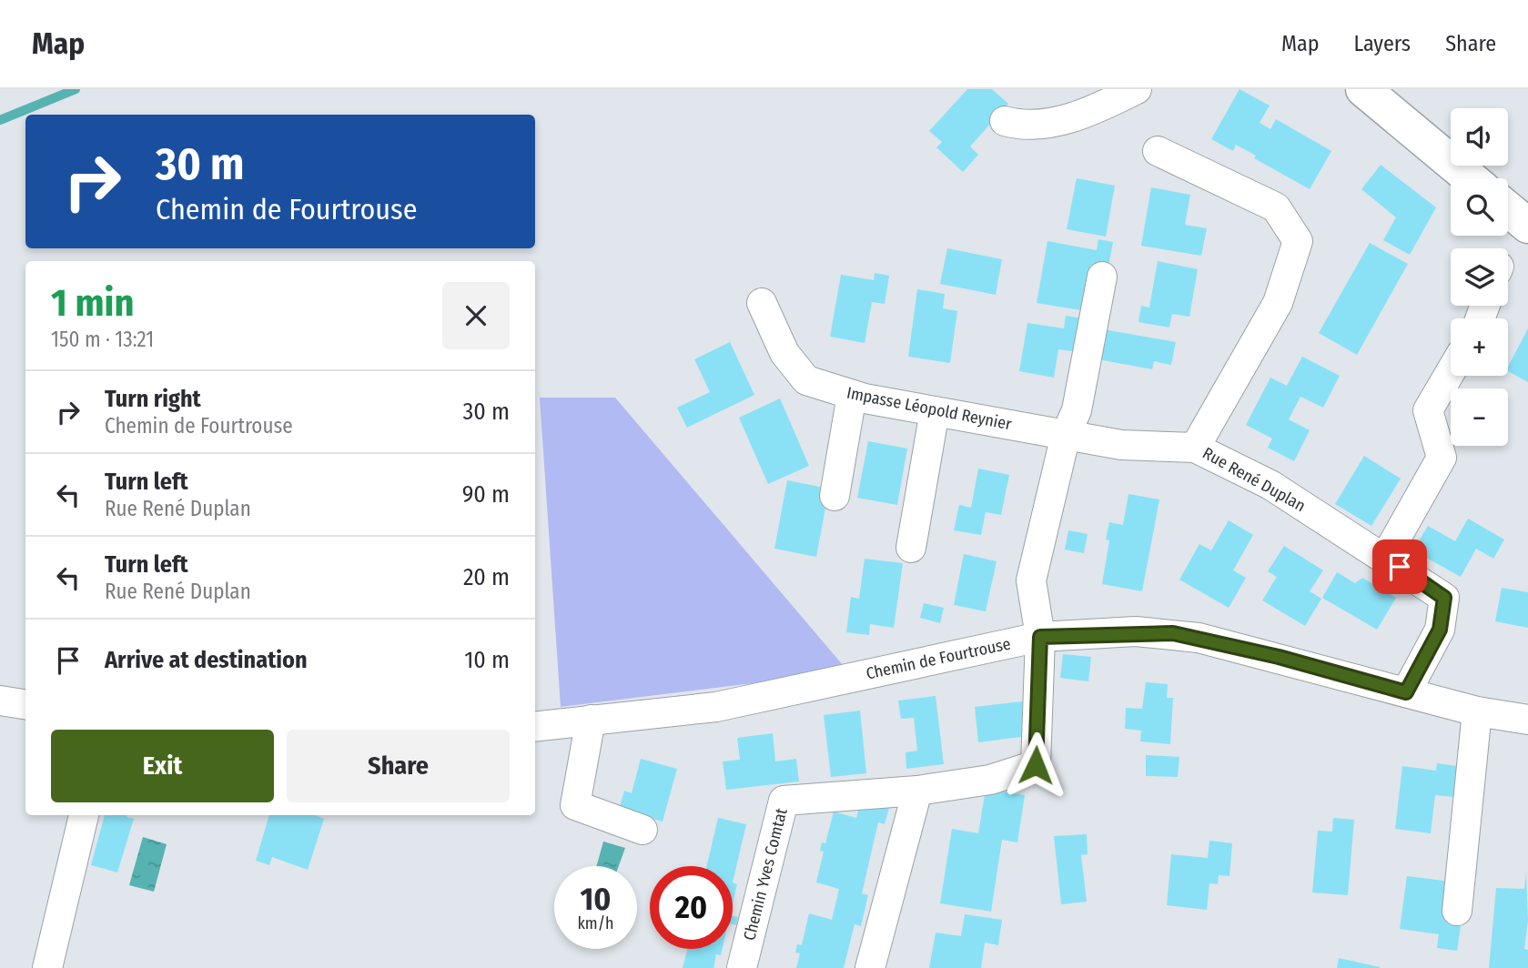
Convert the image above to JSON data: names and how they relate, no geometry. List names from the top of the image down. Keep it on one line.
{"streets":{"street":["Impasse Léopold Reynier","Rue René Duplan","Chemin de Fourtrouse","Chemin Yves Comtat"]},"crossings":[["Impasse Léopold Reynier","Rue René Duplan"],["Rue René Duplan","Chemin de Fourtrouse"],["Chemin de Fourtrouse","Chemin Yves Comtat"]],"page":{"header":"Map","nav":["Map","Layers","Share"],"map_buttons":["+","−"],"turn":["30 m","Chemin de Fourtrouse"],"heading":["1 min","150 m · 13:21"],"list":[{"name":"Turn right","note":"Chemin de Fourtrouse","value":"30 m"},{"name":"Turn left","note":"Rue René Duplan","value":"90 m"},{"name":"Turn left","note":"Rue René Duplan","value":"20 m"},{"name":"Arrive at destination","value":"10 m"}],"buttons":["Exit","Share"],"speed":"10 km/h","limit":"20"}}
